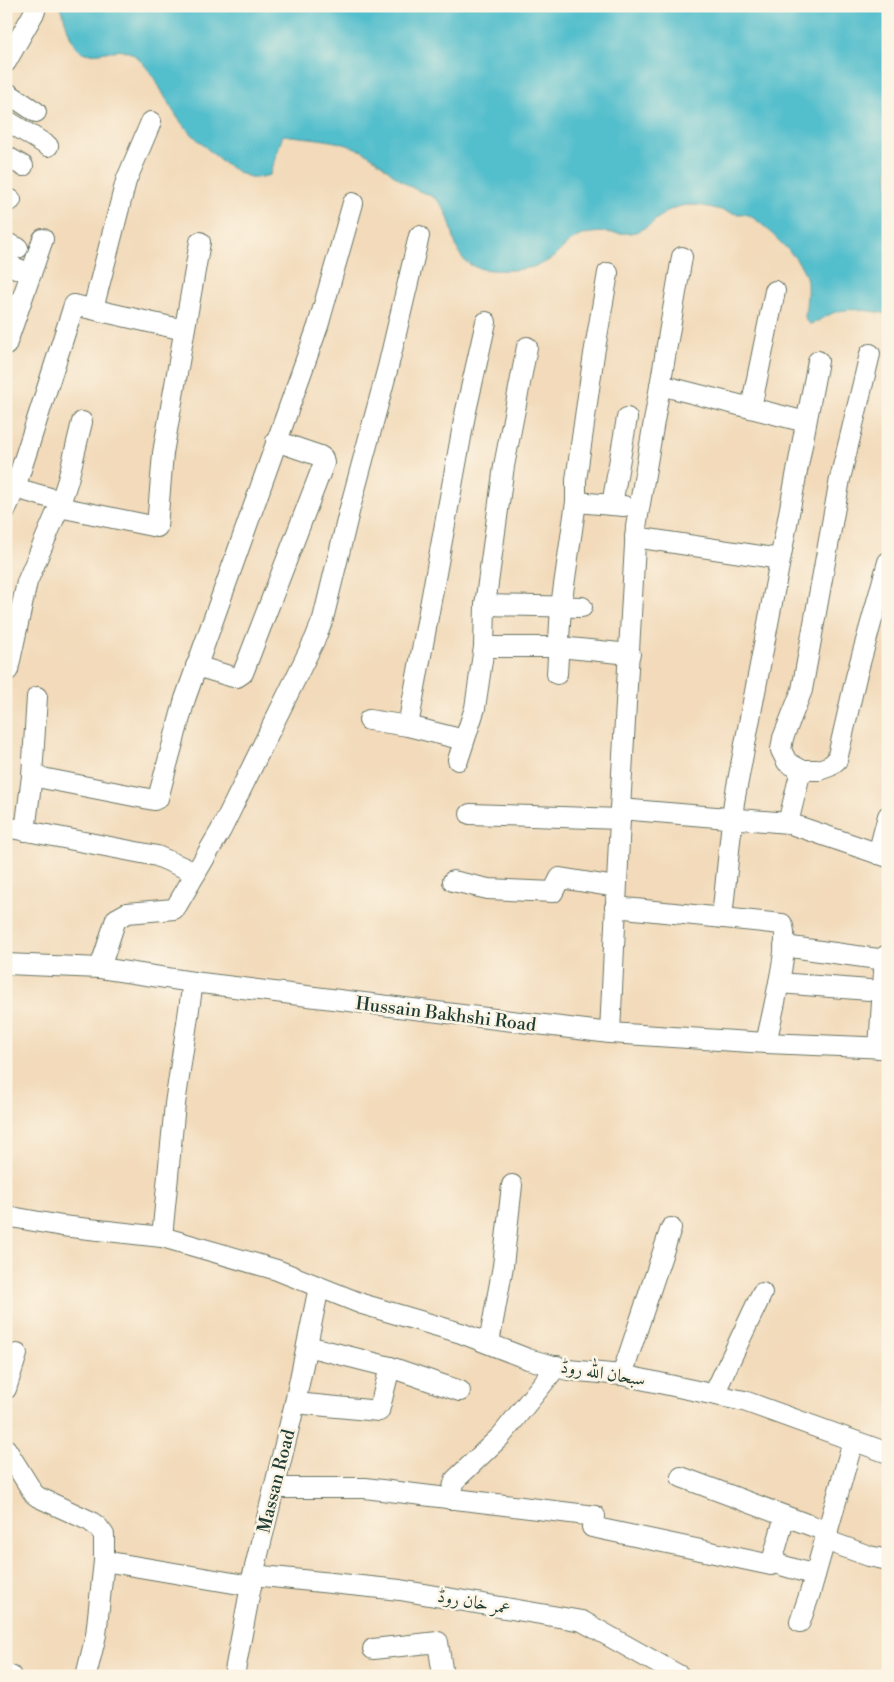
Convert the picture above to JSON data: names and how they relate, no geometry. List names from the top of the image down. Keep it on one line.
{"streets":{"street":["Hussain Bakhshi Road","سبحان اللہ روڈ","Massan Road","عمر خان روڈ"]},"crossings":[["سبحان اللہ روڈ","Massan Road"],["Massan Road","عمر خان روڈ"]]}
